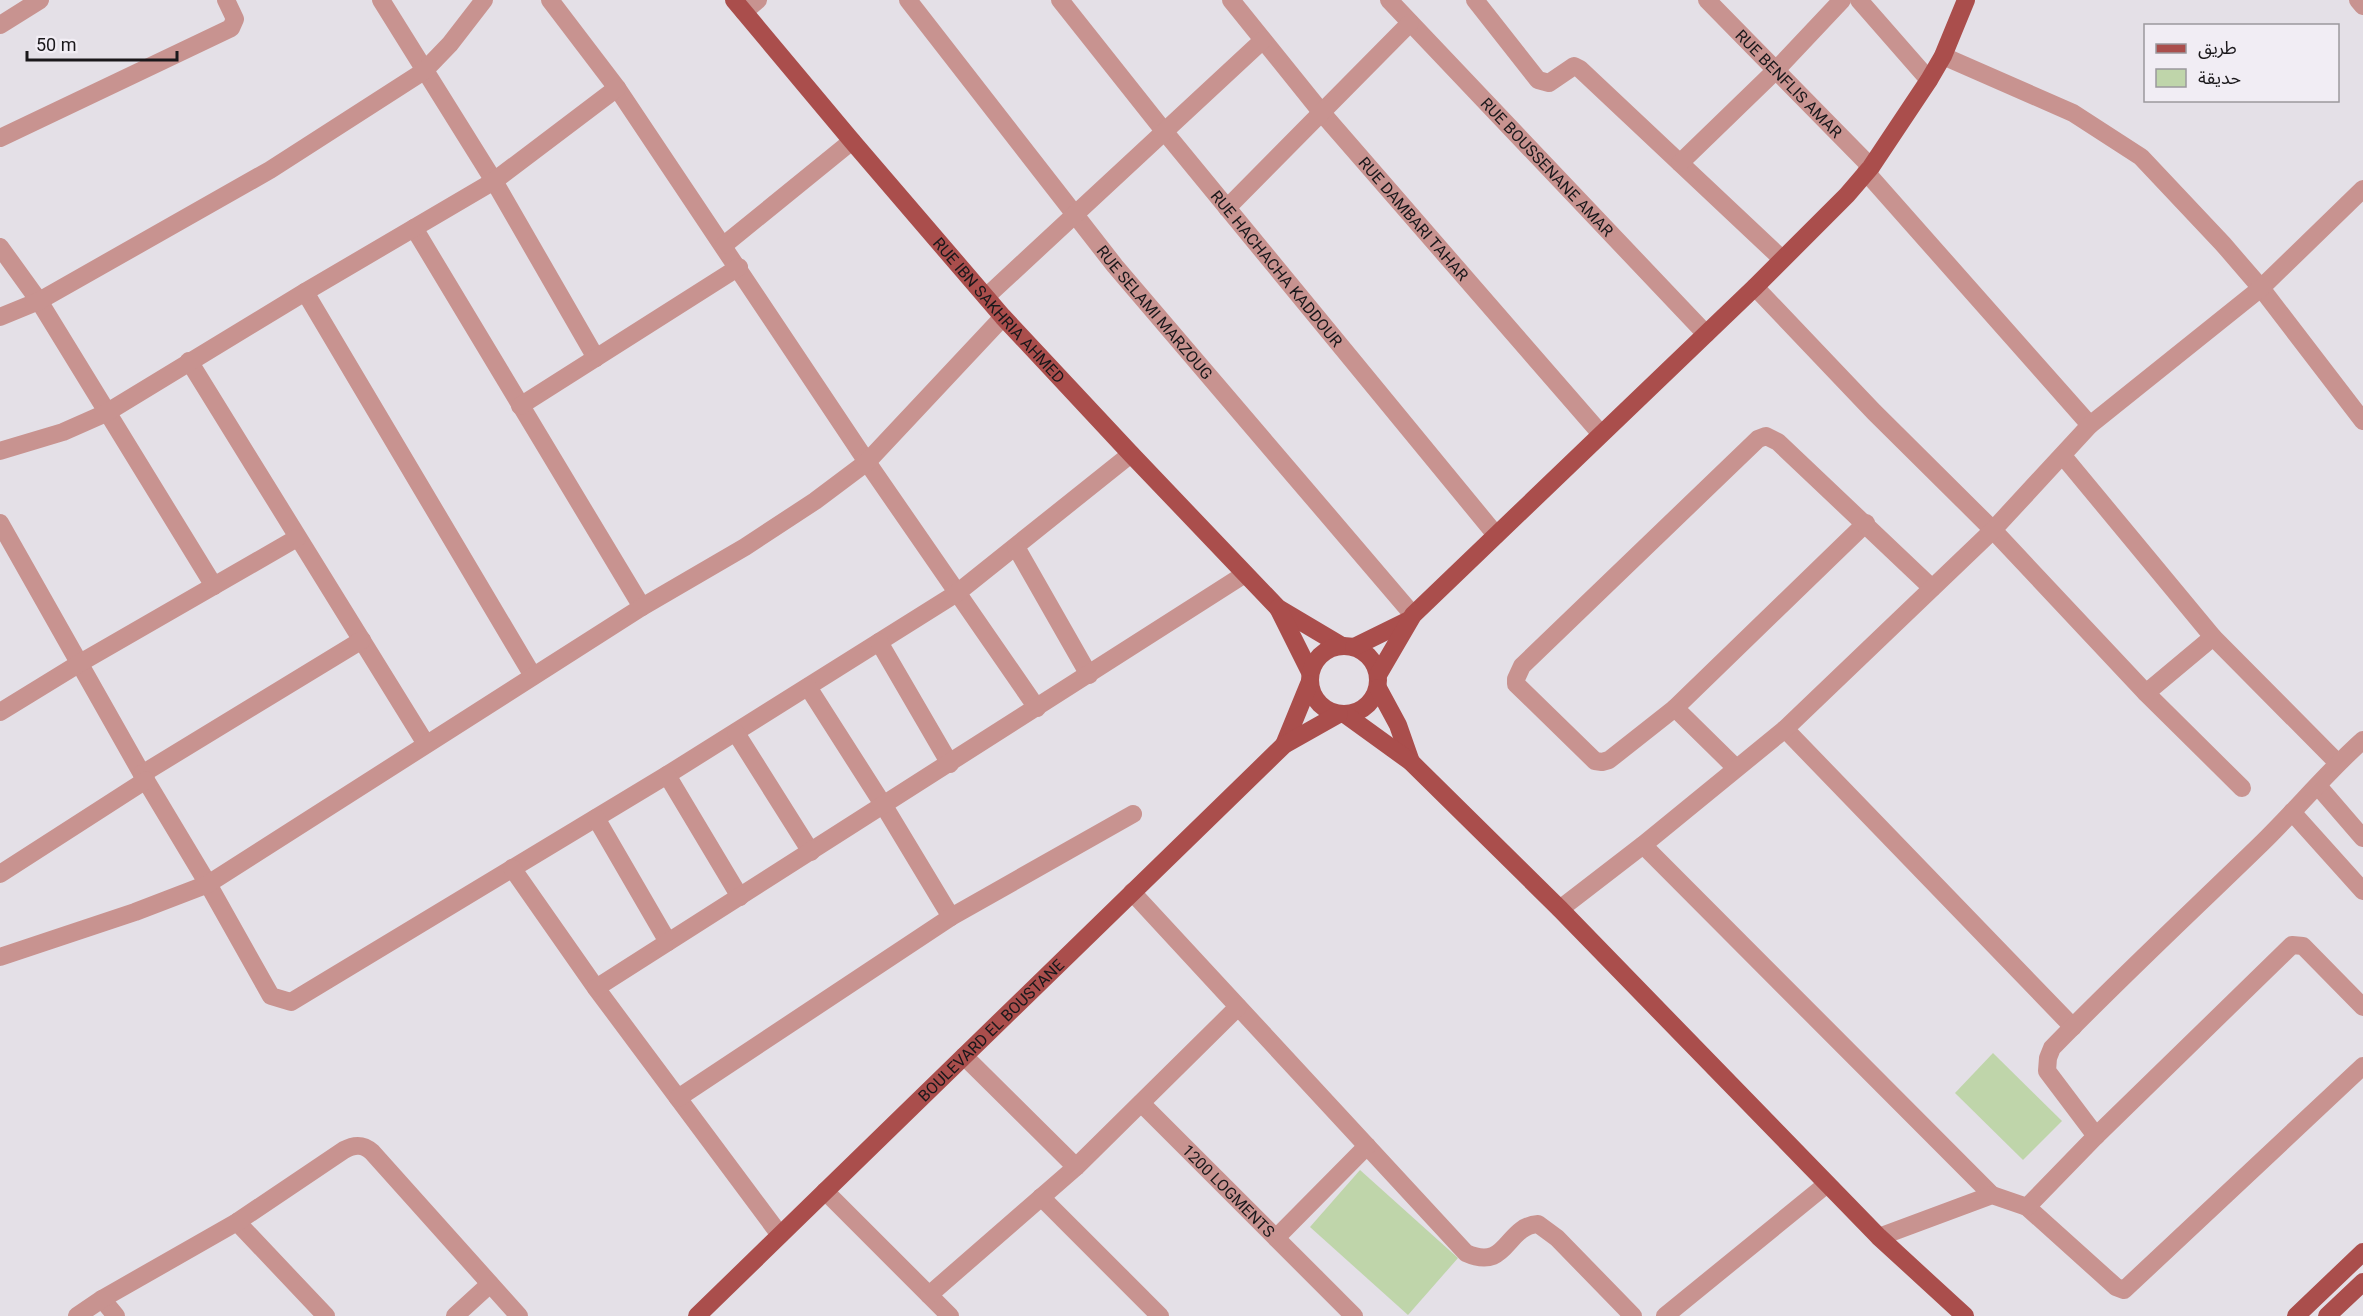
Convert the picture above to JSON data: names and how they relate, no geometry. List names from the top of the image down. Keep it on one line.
{"streets":{"main road":["RUE IBN SAKHRIA AHMED","BOULEVARD EL BOUSTANE"],"street":["RUE BENFLIS AMAR","RUE BOUSSENANE AMAR","RUE DAMBARI TAHAR","RUE HACHACHA KADDOUR","RUE SELAMI MARZOUG","1200 LOGMENTS"]},"legend":["طريق","حديقة"],"scale_bar":"50 m"}
